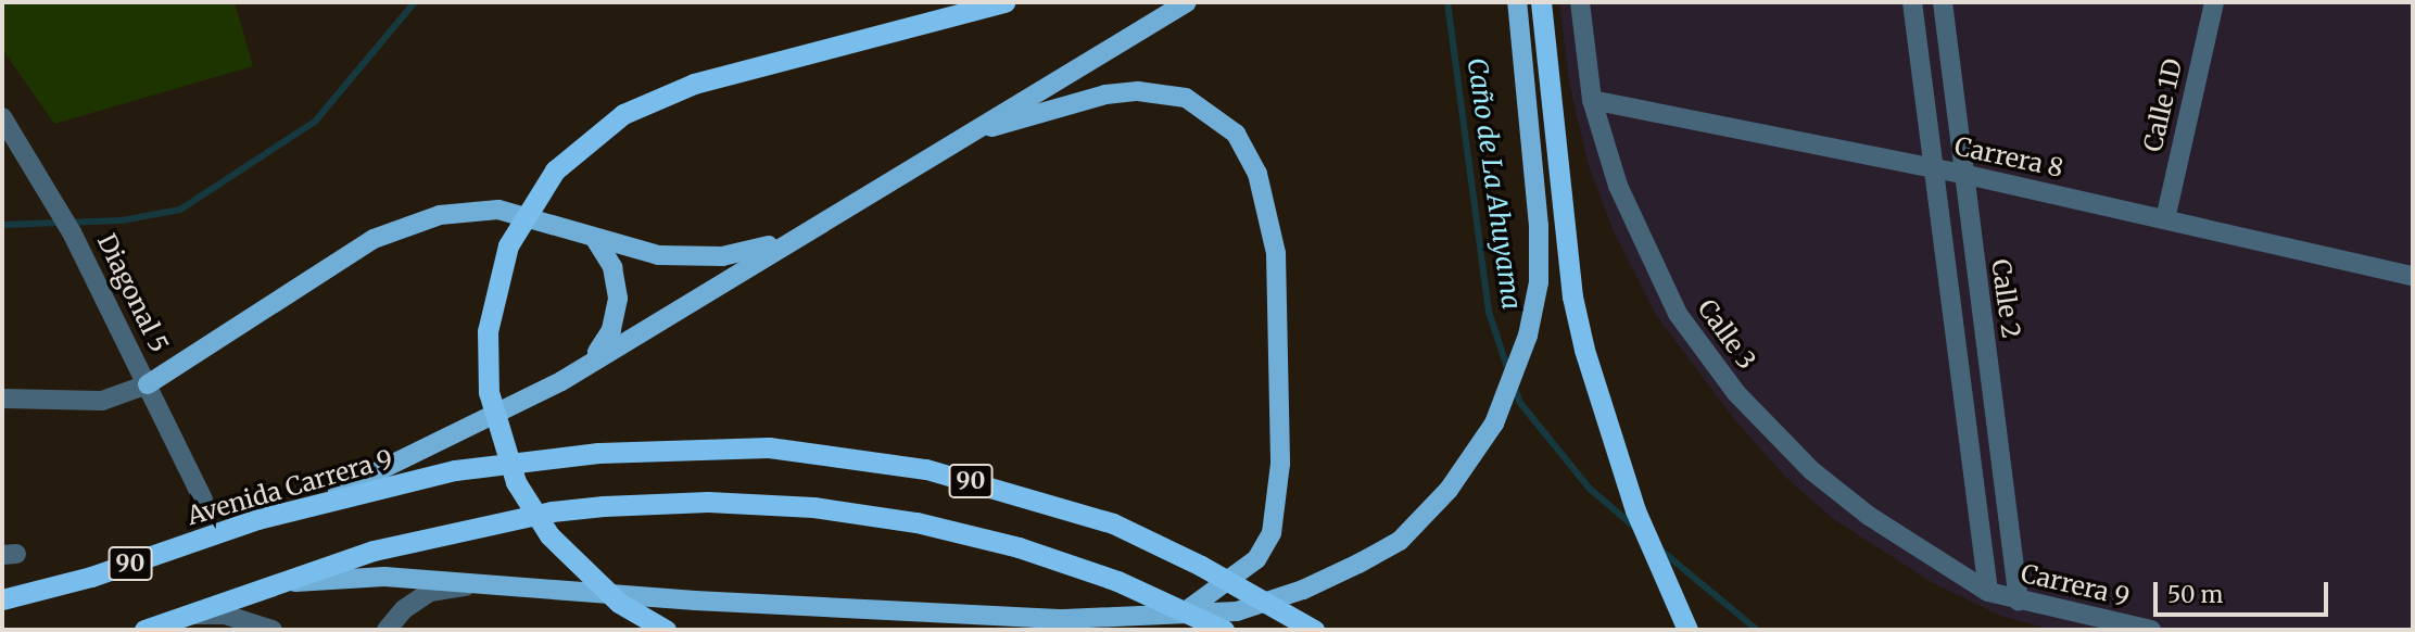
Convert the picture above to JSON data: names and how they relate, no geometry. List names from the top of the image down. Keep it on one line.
{"streets":{"highway":["90","Avenida Carrera 9"],"street":["Calle 1D","Carrera 8","Diagonal 5","Calle 2","Calle 3","Carrera 9"]},"crossings":[["Calle 1D","Carrera 8"],["Carrera 8","Calle 2"],["Carrera 8","Calle 3"],["Calle 2","Carrera 9"],["Calle 3","Carrera 9"]],"water":["Caño de La Ahuyama"],"scale_bar":"50 m"}
